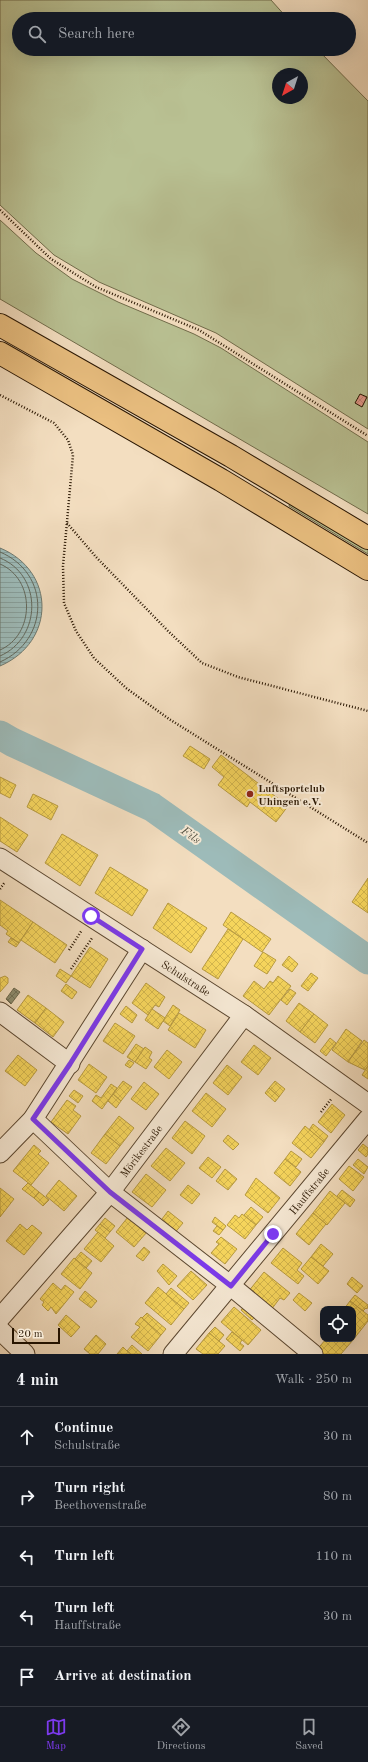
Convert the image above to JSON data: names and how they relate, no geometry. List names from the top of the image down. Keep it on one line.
{"streets":{"street":["Schulstraße","Mörikestraße","Hauffstraße"]},"crossings":[["Schulstraße","Mörikestraße"]],"water":["Fils"],"places":["Luftsportclub Uhingen e.V."],"scale_bar":"20 m","north":"bottom left","page":{"search":"Search here","scale":"20 m","heading":["4 min","Walk · 250 m"],"list":[["Continue","Schulstraße","30 m"],["Turn right","Beethovenstraße","80 m"],["Turn left","110 m"],["Turn left","Hauffstraße","30 m"],"Arrive at destination"],"nav":["Map","Directions","Saved"]}}
